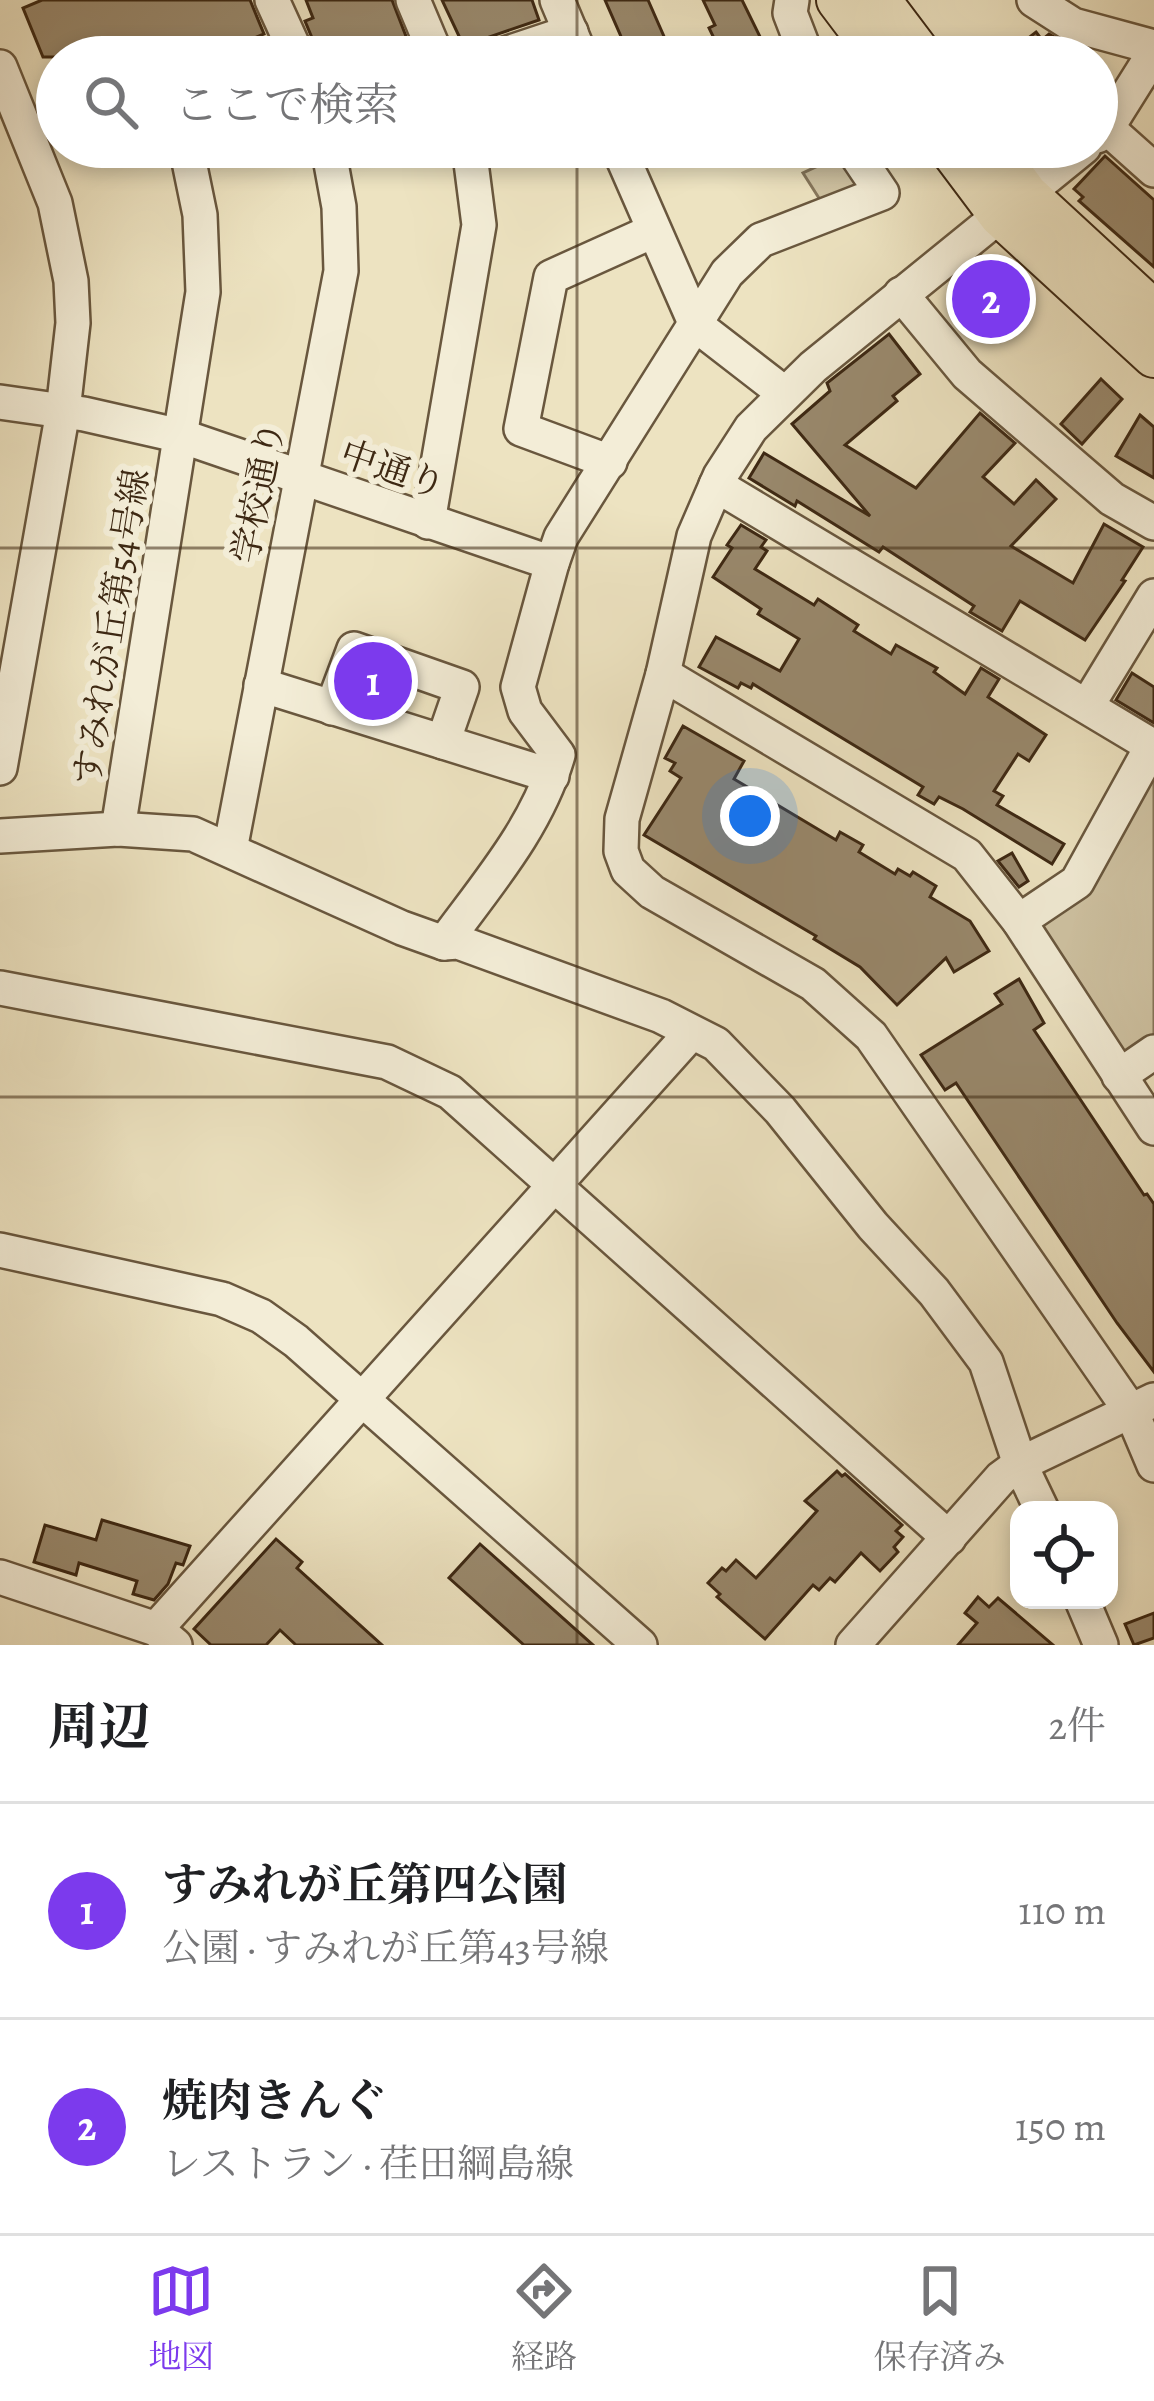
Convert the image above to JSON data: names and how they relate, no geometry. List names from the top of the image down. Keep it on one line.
{"streets":{"street":["中通り","学校通り","すみれが丘第54号線"]},"crossings":[["中通り","学校通り"],["中通り","すみれが丘第54号線"]],"page":{"search":"ここで検索","pins":["2","1"],"heading":["周辺","2件"],"list":[{"mark":"1","name":"すみれが丘第四公園","note":"公園 · すみれが丘第43号線","value":"110 m"},{"mark":"2","name":"焼肉きんぐ","note":"レストラン · 荏田綱島線","value":"150 m"}],"nav":["地図","経路","保存済み"]}}
